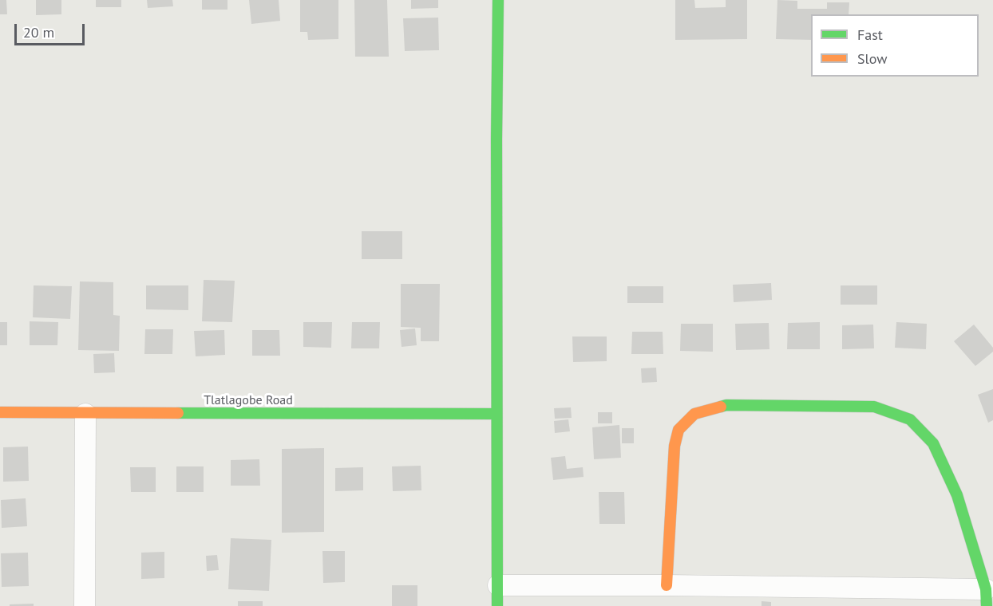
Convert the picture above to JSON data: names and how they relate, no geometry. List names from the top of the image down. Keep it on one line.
{"streets":{"street":["Tlatlagobe Road"]},"legend":["Fast","Slow"],"scale_bar":"20 m"}
